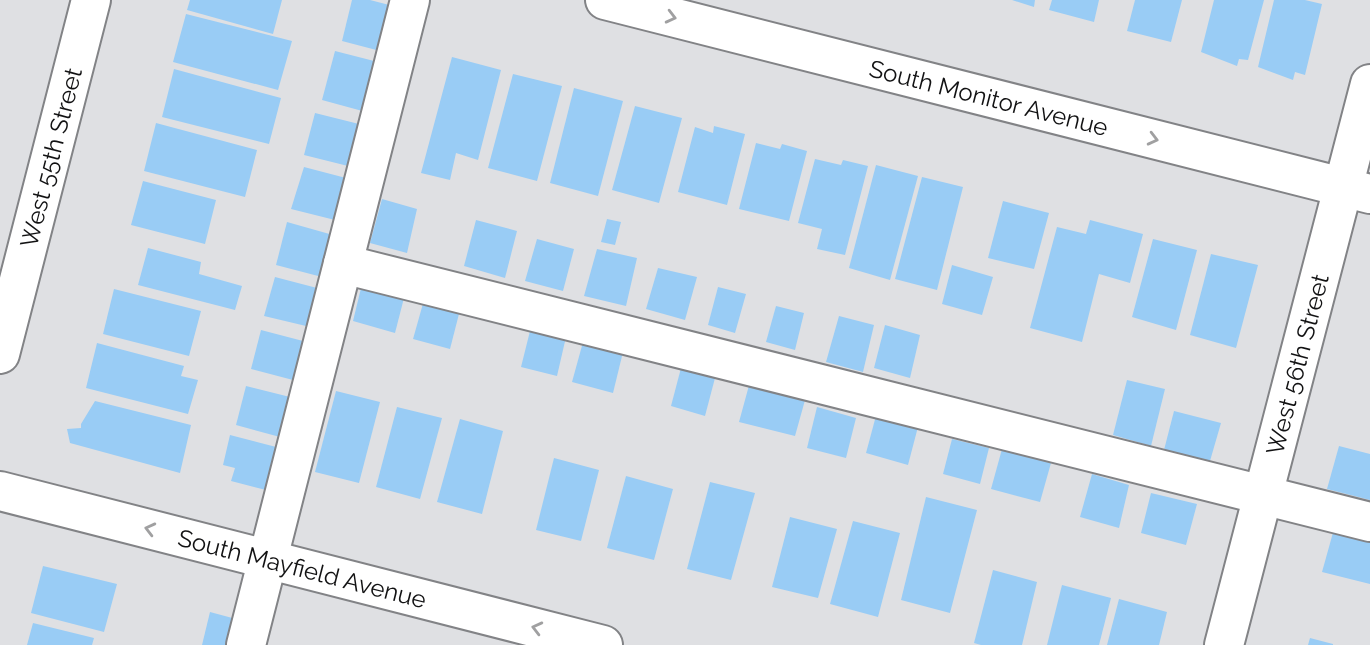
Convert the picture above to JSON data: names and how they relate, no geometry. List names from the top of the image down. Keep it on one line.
{"streets":{"street":["South Monitor Avenue","West 55th Street","West 56th Street","South Mayfield Avenue"]},"crossings":[["South Monitor Avenue","West 56th Street"]]}
